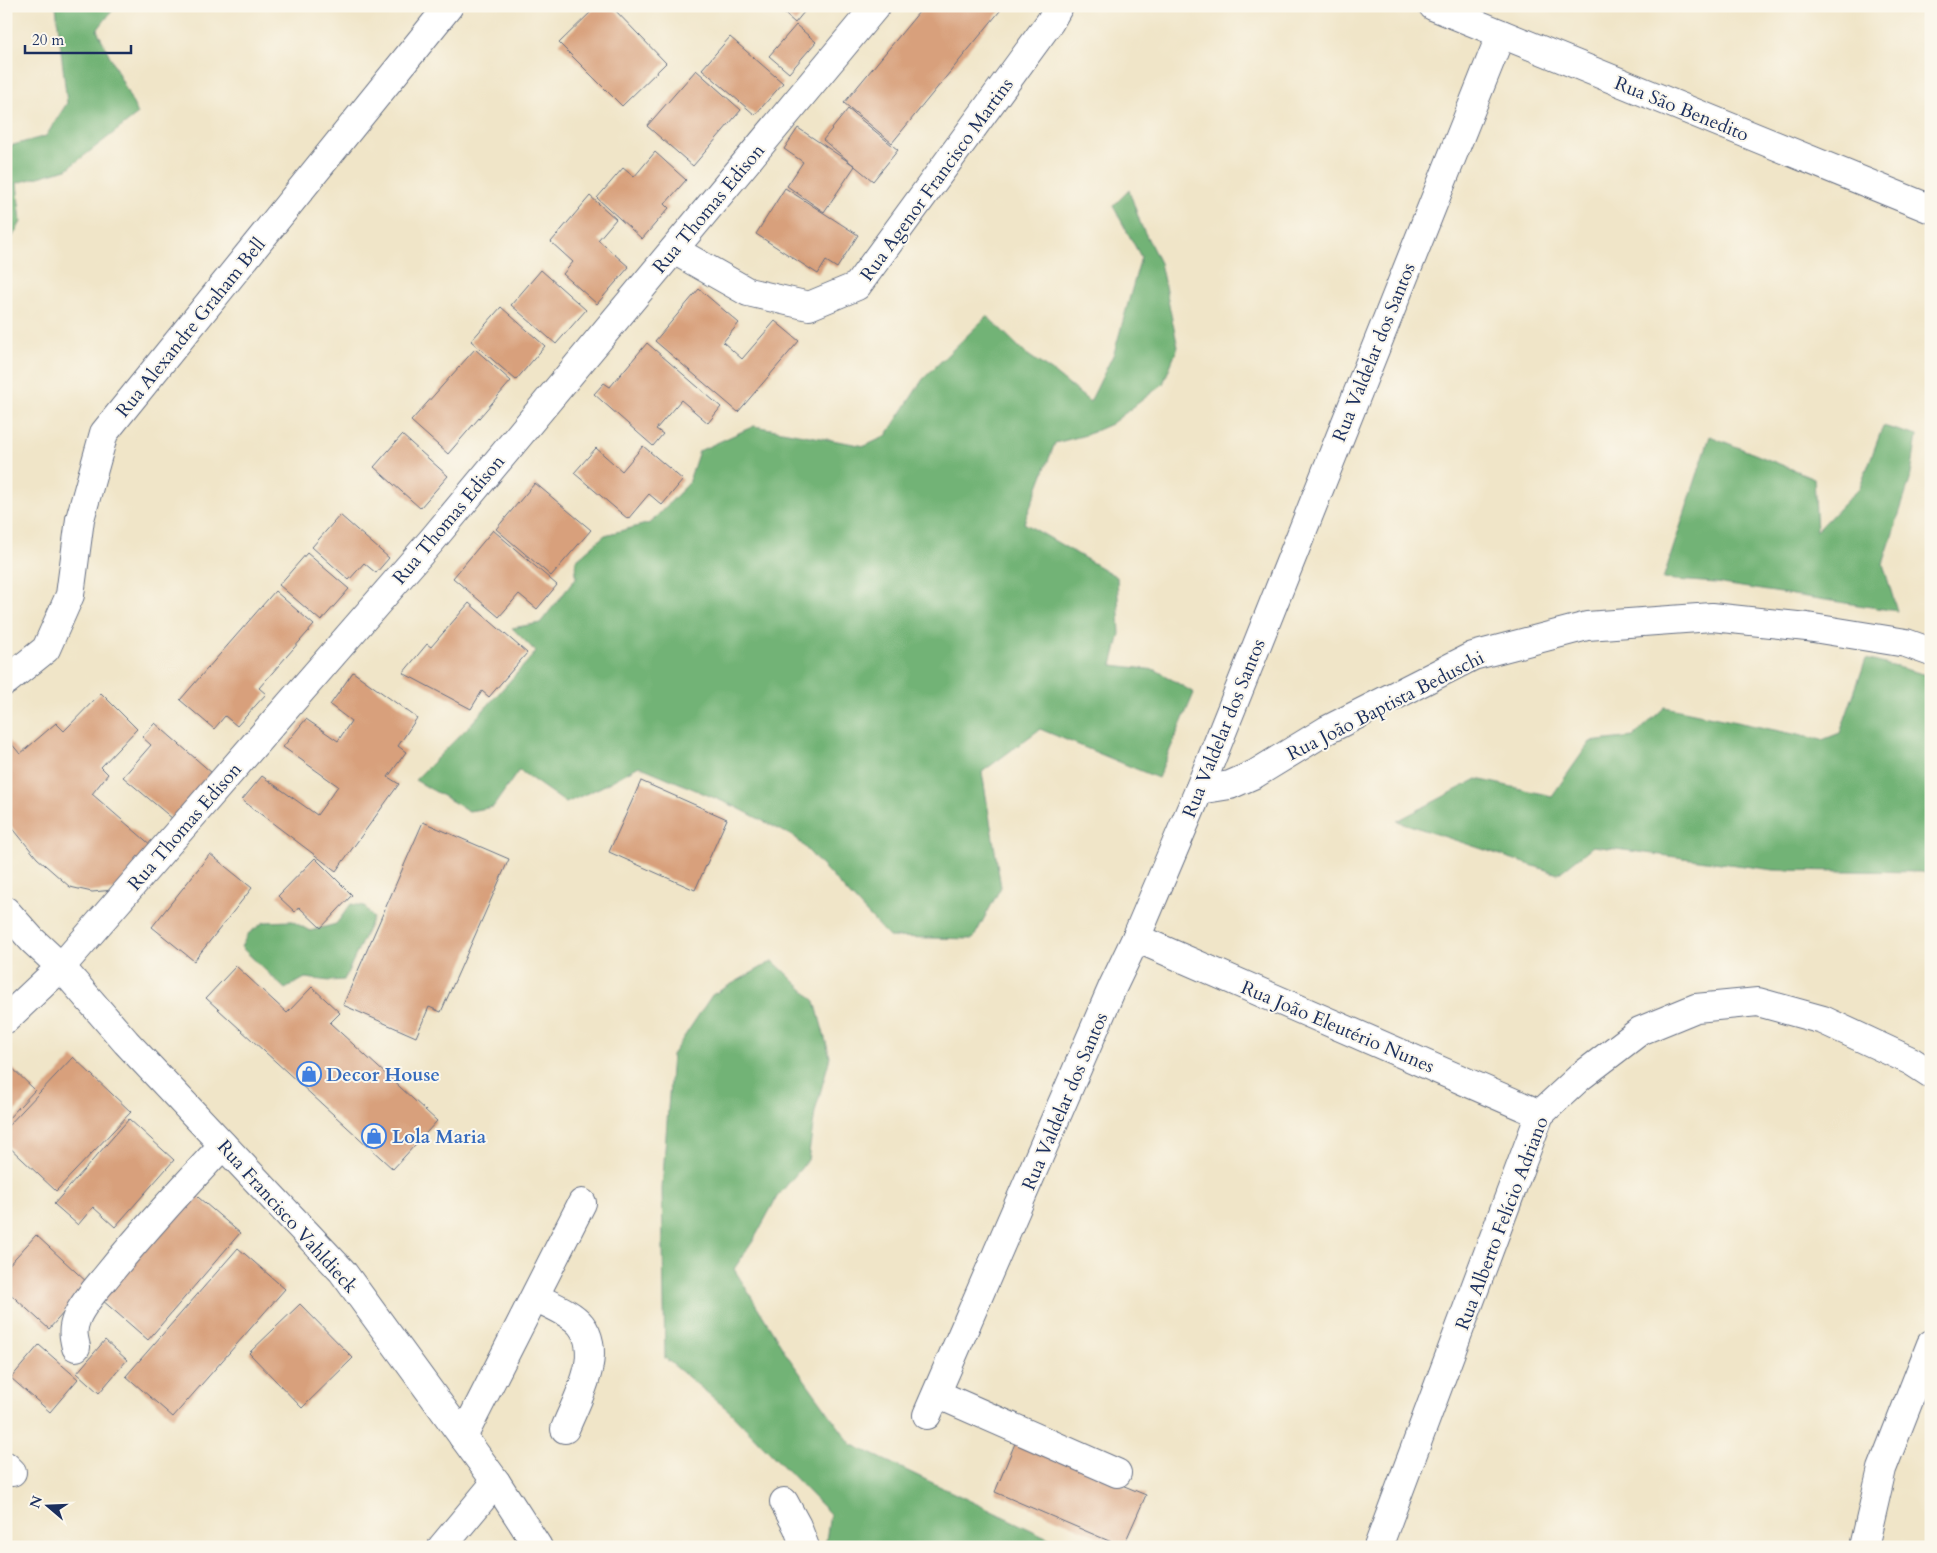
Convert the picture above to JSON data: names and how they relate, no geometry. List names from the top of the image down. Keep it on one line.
{"streets":{"street":["Rua São Benedito","Rua Agenor Francisco Martins","Rua Thomas Edison","Rua Alexandre Graham Bell","Rua Valdelar dos Santos","Rua João Baptista Beduschi","Rua João Eleutério Nunes","Rua Francisco Vahldieck","Rua Alberto Felício Adriano"]},"crossings":[["Rua São Benedito","Rua Valdelar dos Santos"],["Rua Agenor Francisco Martins","Rua Thomas Edison"],["Rua Thomas Edison","Rua Francisco Vahldieck"],["Rua Valdelar dos Santos","Rua João Baptista Beduschi"],["Rua Valdelar dos Santos","Rua João Eleutério Nunes"],["Rua João Eleutério Nunes","Rua Alberto Felício Adriano"]],"places":{"shop":["Decor House","Lola Maria"]},"scale_bar":"20 m","north":"left"}
